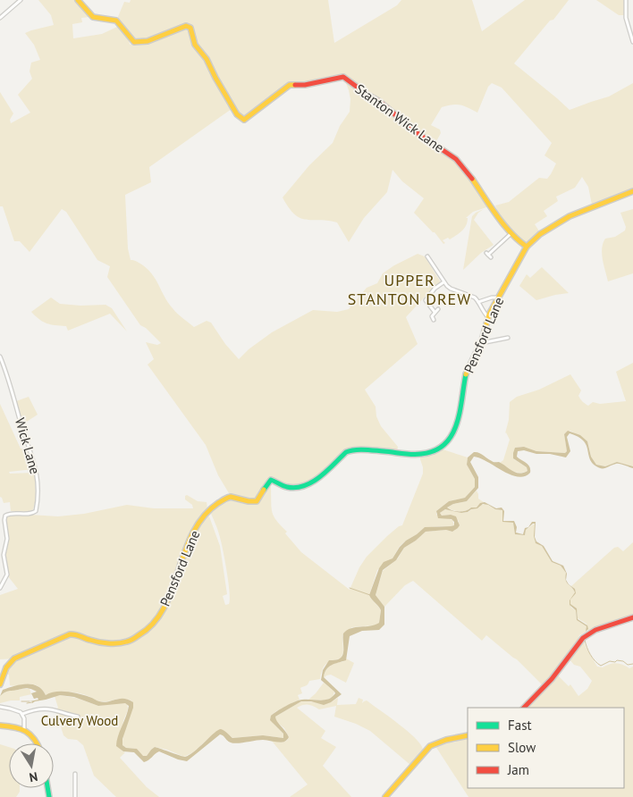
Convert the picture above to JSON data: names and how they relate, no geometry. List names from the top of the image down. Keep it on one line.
{"streets":{"main road":["Stanton Wick Lane","Pensford Lane"],"street":["Wick Lane"]},"crossings":[["Stanton Wick Lane","Pensford Lane"]],"districts":["UPPER STANTON DREW"],"parks":["Culvery Wood"],"legend":["Fast","Slow","Jam"],"north":"bottom"}
